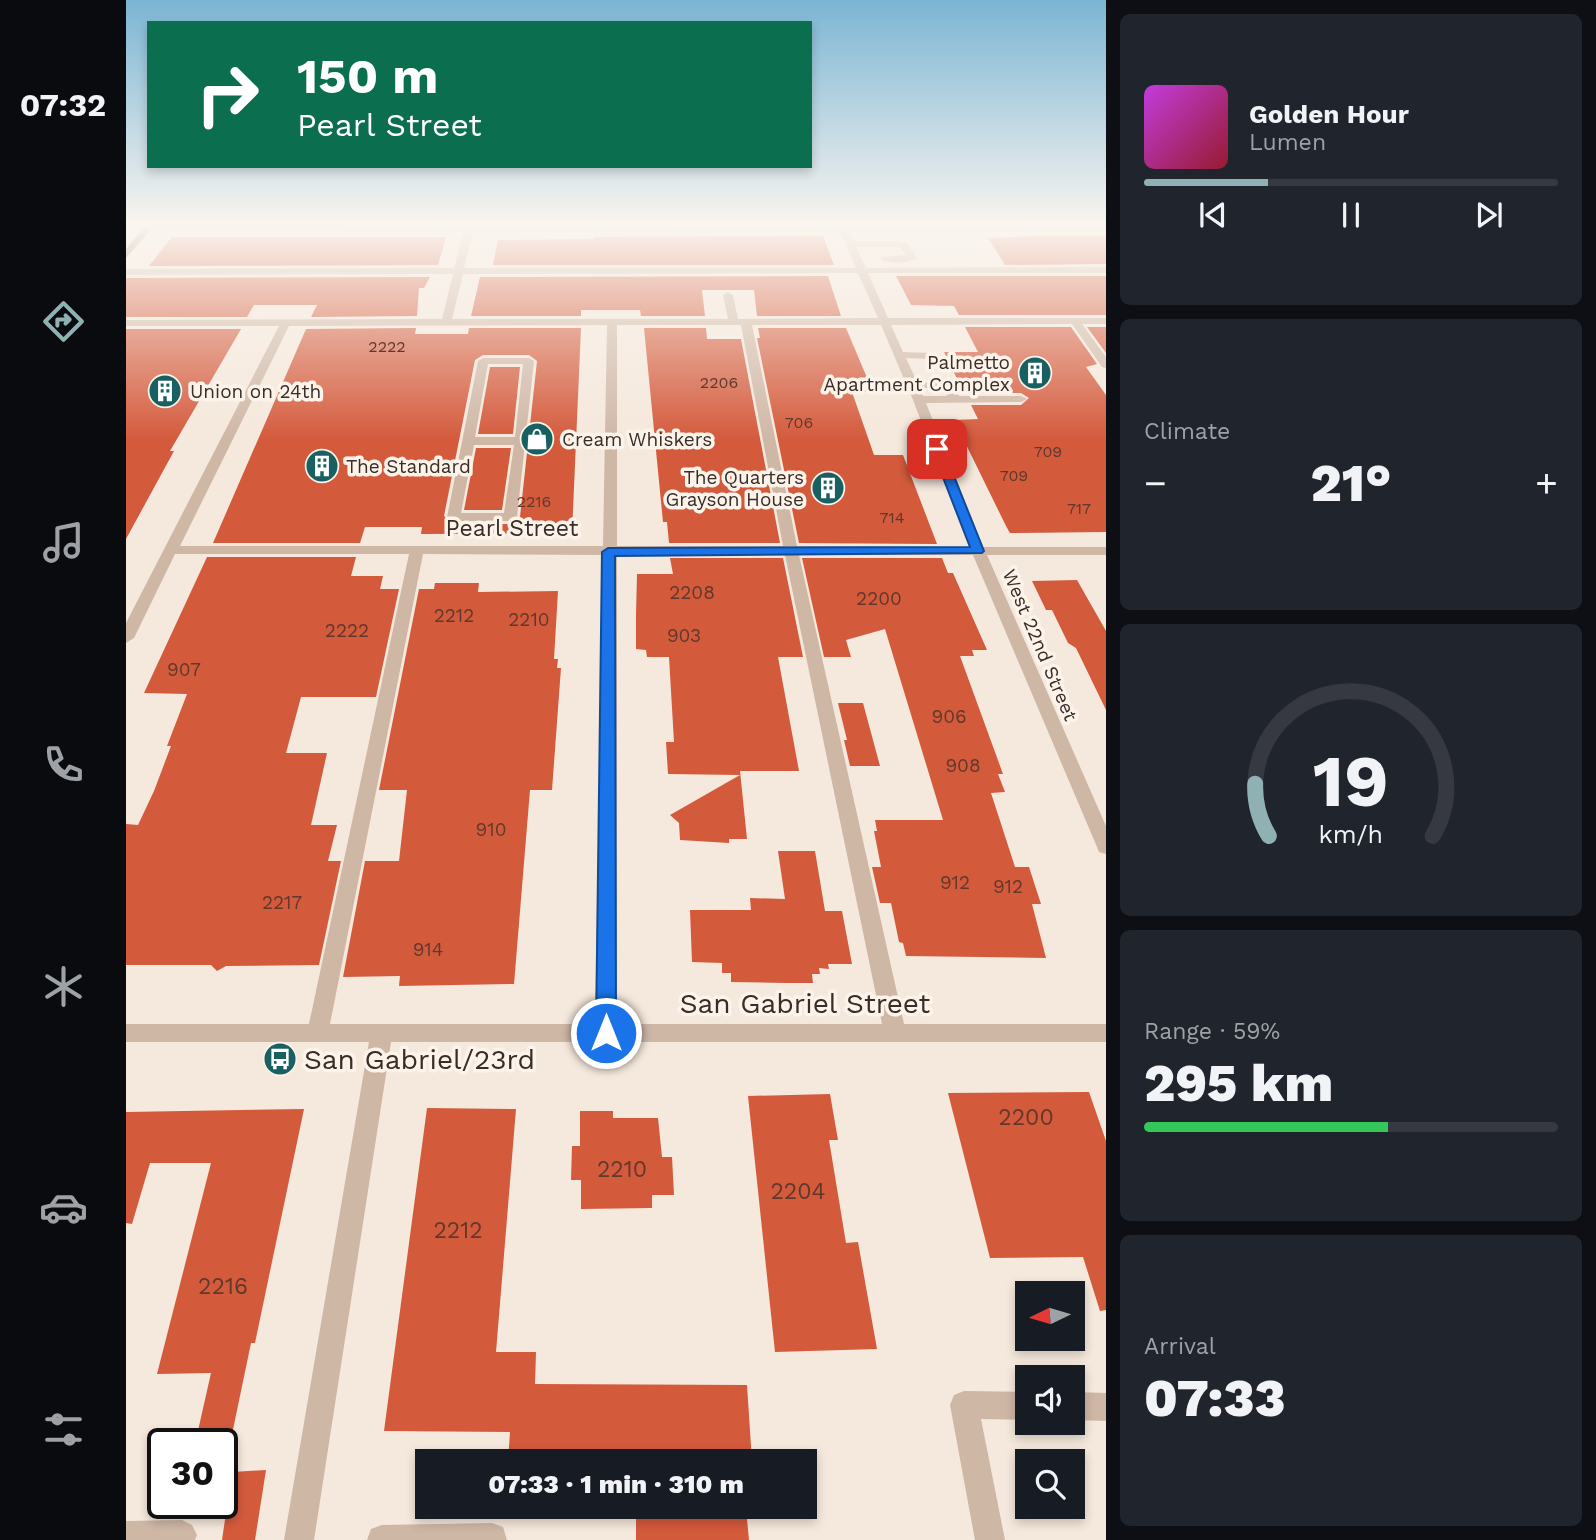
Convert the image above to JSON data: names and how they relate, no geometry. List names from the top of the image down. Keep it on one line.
{"streets":{"street":["Pearl Street","West 22nd Street","San Gabriel Street"]},"crossings":[["Pearl Street","West 22nd Street"]],"places":{"building":["Palmetto Apartment Complex","Union on 24th","The Standard","The Quarters Grayson House"],"shop":["Cream Whiskers"],"bus stop":["San Gabriel/23rd"]},"house_numbers":["2222","2206","706","709","709","2216","717","714","2208","2200","2212","2210","2222","903","907","906","908","910","912","912","2217","914","2200","2210","2204","2212","2216"],"north":"left","page":{"tabs":"07:32","turn":["150 m","Pearl Street"],"song":["Golden Hour","Lumen"],"tile":["Climate",["Range · 59%","295 km"],["Arrival","07:33"]],"heat":["−","21°","+"],"limit":"30","trip":"07:33 · 1 min · 310 m","gauge":["19","km/h"]}}
